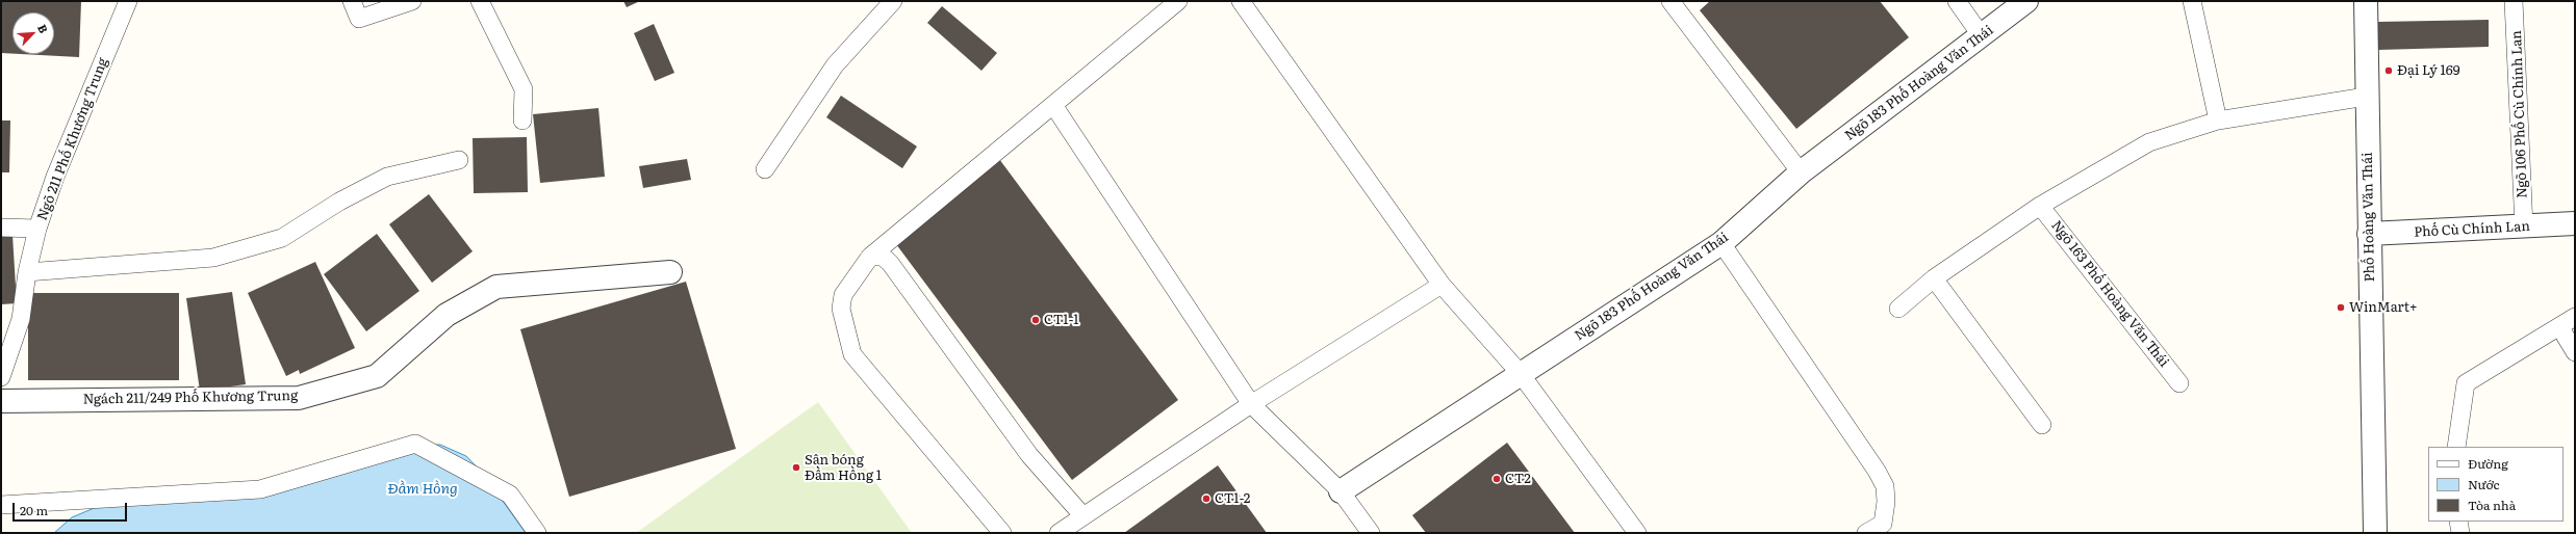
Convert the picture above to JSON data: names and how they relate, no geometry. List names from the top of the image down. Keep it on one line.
{"streets":{"street":["Ngõ 183 Phố Hoàng Văn Thái","Phố Hoàng Văn Thái","Phố Cù Chính Lan","Ngách 211/249 Phố Khương Trung"],"lane":["Ngõ 106 Phố Cù Chính Lan","Ngõ 211 Phố Khương Trung","Ngõ 163 Phố Hoàng Văn Thái"]},"crossings":[["Ngõ 106 Phố Cù Chính Lan","Phố Cù Chính Lan"],["Phố Hoàng Văn Thái","Phố Cù Chính Lan"]],"water":["Đầm Hồng"],"places":["Đại Lý 169","WinMart+","CT1-1","Sân bóng Đầm Hồng 1","CT2","CT1-2"],"legend":["Đường","Nước","Tòa nhà"],"scale_bar":"20 m","north":"top right"}
